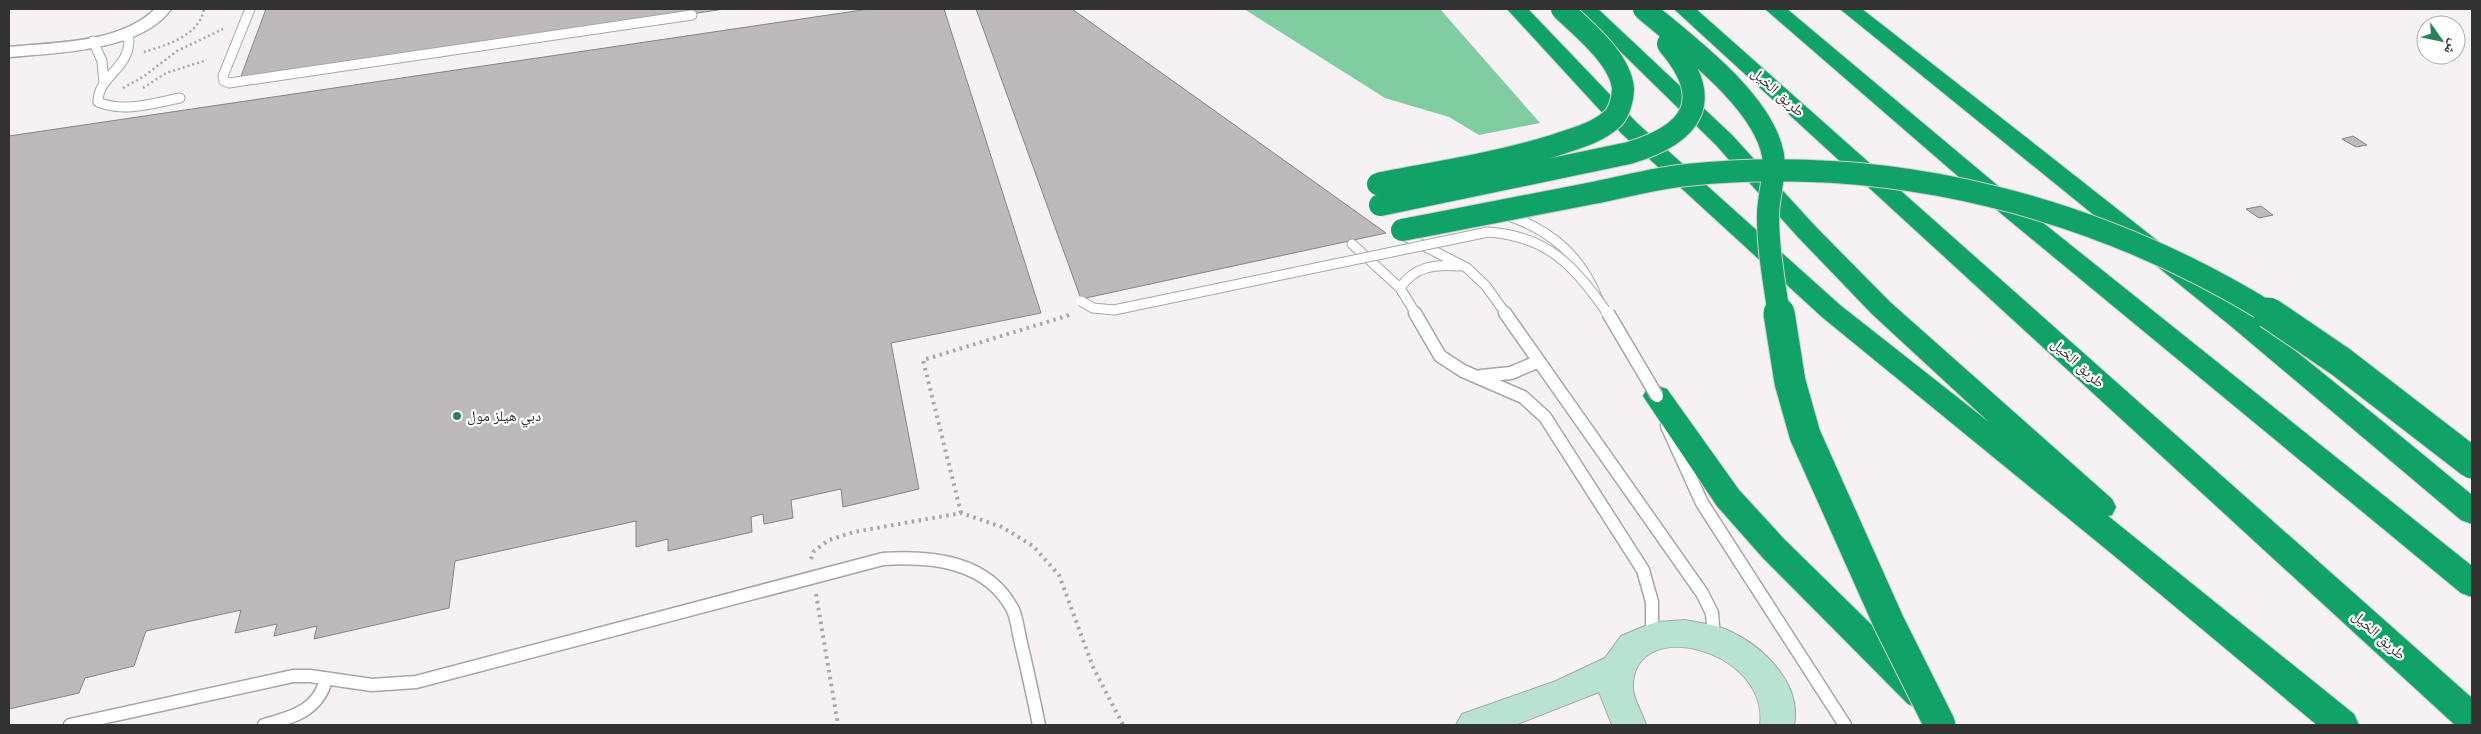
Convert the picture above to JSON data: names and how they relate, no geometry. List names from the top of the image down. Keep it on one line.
{"streets":{"highway":["طريق الخيل"]},"places":["دبي هيلز مول"],"north":"bottom right"}
